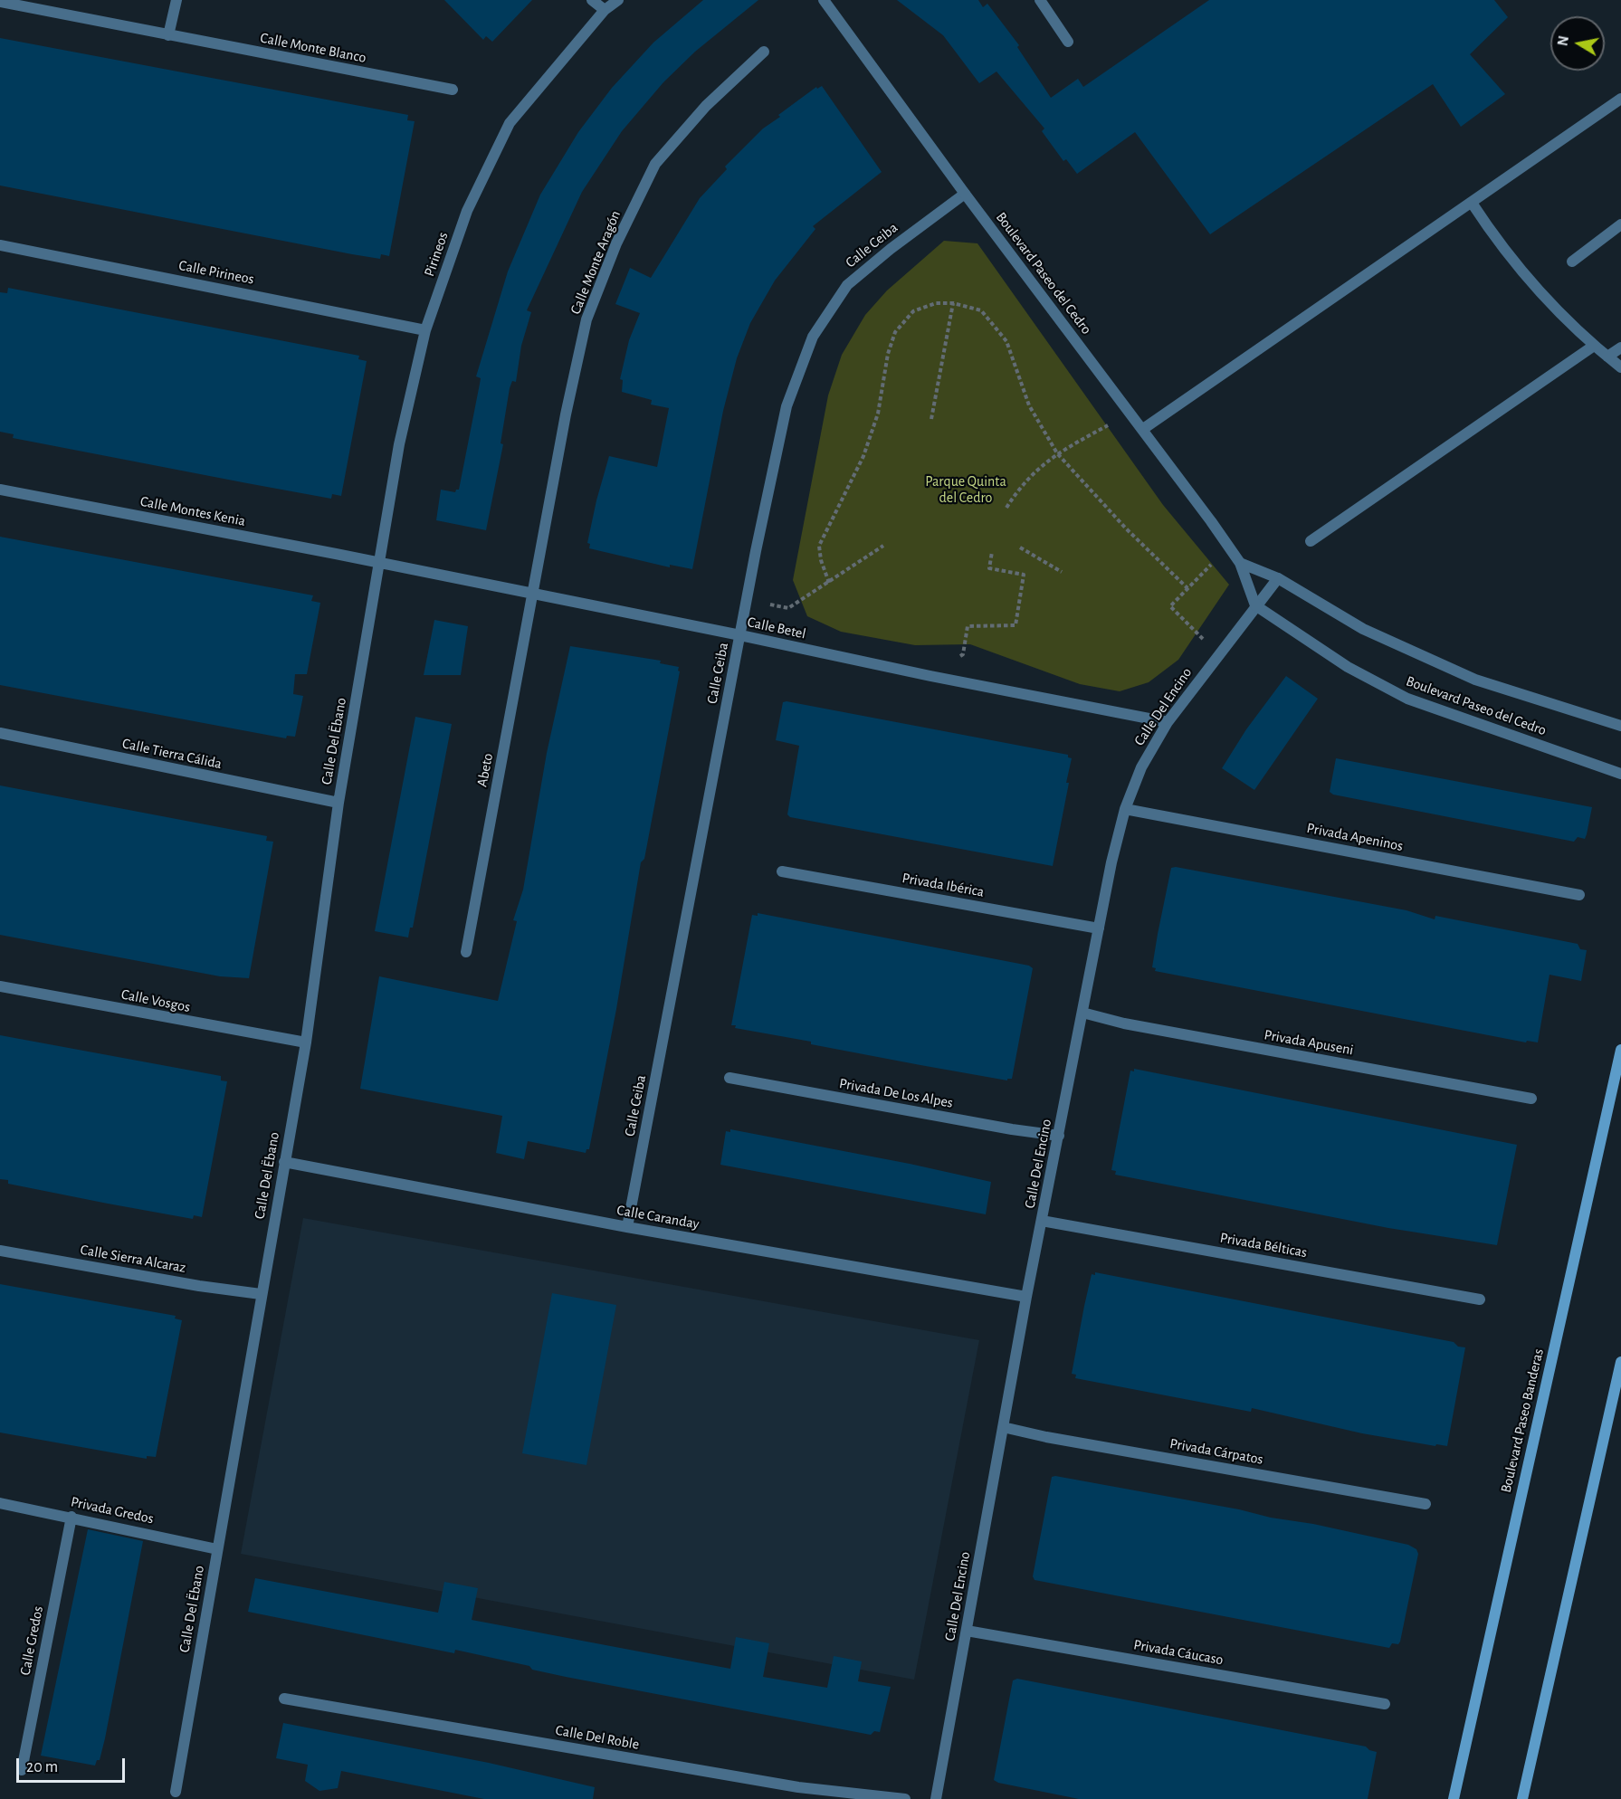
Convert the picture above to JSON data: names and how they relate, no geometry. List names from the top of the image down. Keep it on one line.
{"streets":{"main road":["Boulevard Paseo Banderas"],"street":["Calle Monte Blanco","Calle Ceiba","Pirineos","Calle Monte Aragón","Calle Pirineos","Boulevard Paseo del Cedro","Calle Montes Kenia","Calle Betel","Calle Del Encino","Calle Del Ëbano","Calle Tierra Cálida","Abeto","Privada Apeninos","Privada Ibérica","Calle Vosgos","Privada Apuseni","Privada De Los Alpes","Calle Caranday","Privada Bélticas","Calle Sierra Alcaraz","Privada Cárpatos","Privada Gredos","Calle Gredos","Privada Cáucaso","Calle Del Roble"]},"crossings":[["Calle Ceiba","Boulevard Paseo del Cedro"],["Calle Ceiba","Calle Betel"],["Calle Ceiba","Calle Caranday"],["Pirineos","Calle Pirineos"],["Pirineos","Calle Montes Kenia"],["Pirineos","Calle Betel"],["Pirineos","Calle Del Ëbano"],["Calle Monte Aragón","Calle Betel"],["Calle Monte Aragón","Abeto"],["Boulevard Paseo del Cedro","Calle Del Encino"],["Calle Montes Kenia","Calle Betel"],["Calle Montes Kenia","Calle Del Ëbano"],["Calle Betel","Calle Del Encino"],["Calle Betel","Calle Del Ëbano"],["Calle Betel","Abeto"],["Calle Del Encino","Privada Apeninos"],["Calle Del Encino","Privada Ibérica"],["Calle Del Encino","Privada Apuseni"],["Calle Del Encino","Privada De Los Alpes"],["Calle Del Encino","Calle Caranday"],["Calle Del Encino","Privada Bélticas"],["Calle Del Encino","Privada Cárpatos"],["Calle Del Encino","Privada Cáucaso"],["Calle Del Ëbano","Calle Tierra Cálida"],["Calle Del Ëbano","Calle Vosgos"],["Calle Del Ëbano","Calle Caranday"],["Calle Del Ëbano","Calle Sierra Alcaraz"],["Calle Del Ëbano","Privada Gredos"],["Privada Gredos","Calle Gredos"]],"parks":["Parque Quinta del Cedro"],"scale_bar":"20 m","north":"left"}
